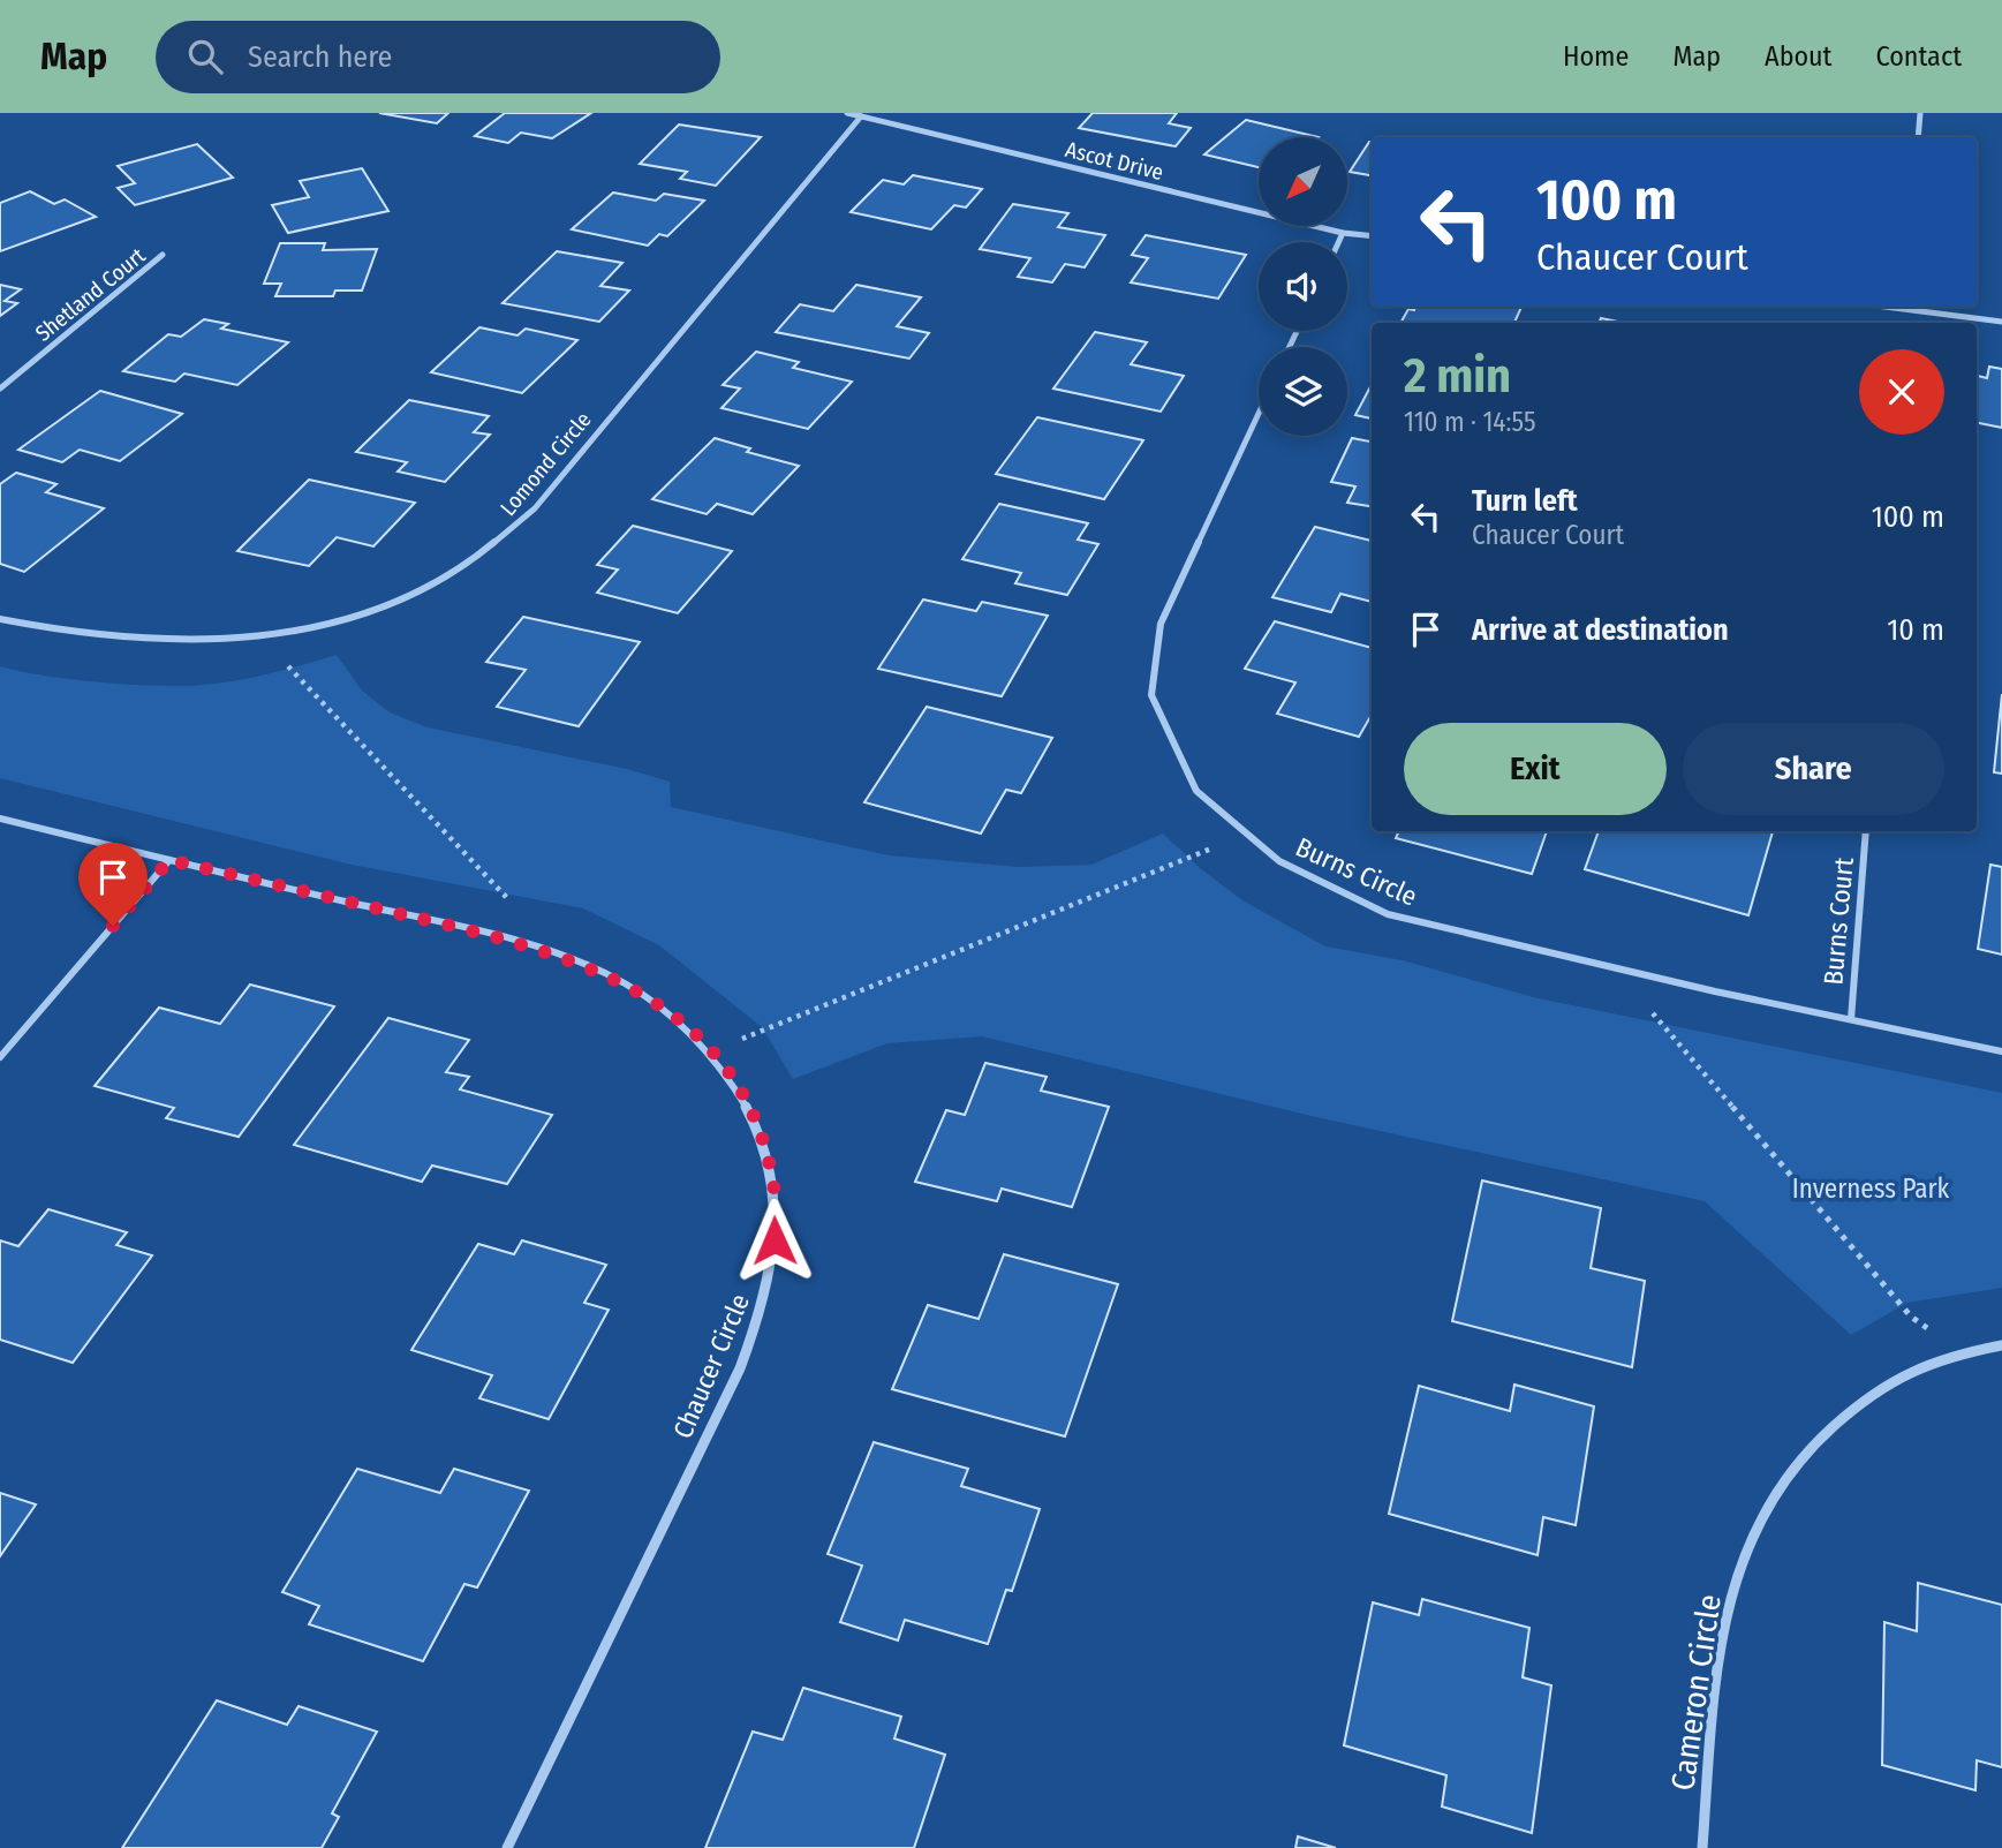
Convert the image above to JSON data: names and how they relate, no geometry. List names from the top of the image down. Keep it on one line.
{"streets":{"street":["Ascot Drive","Shetland Court","Lomond Circle","Burns Circle","Burns Court","Chaucer Circle","Cameron Circle"]},"crossings":[["Ascot Drive","Lomond Circle"],["Burns Circle","Burns Court"]],"parks":["Inverness Park"],"north":"bottom left","page":{"header":"Map","search":"Search here","nav":["Home","Map","About","Contact"],"turn":["100 m","Chaucer Court"],"heading":["2 min","110 m · 14:55"],"list":[{"name":"Turn left","note":"Chaucer Court","value":"100 m"},{"name":"Arrive at destination","value":"10 m"}],"buttons":["Exit","Share"]}}
